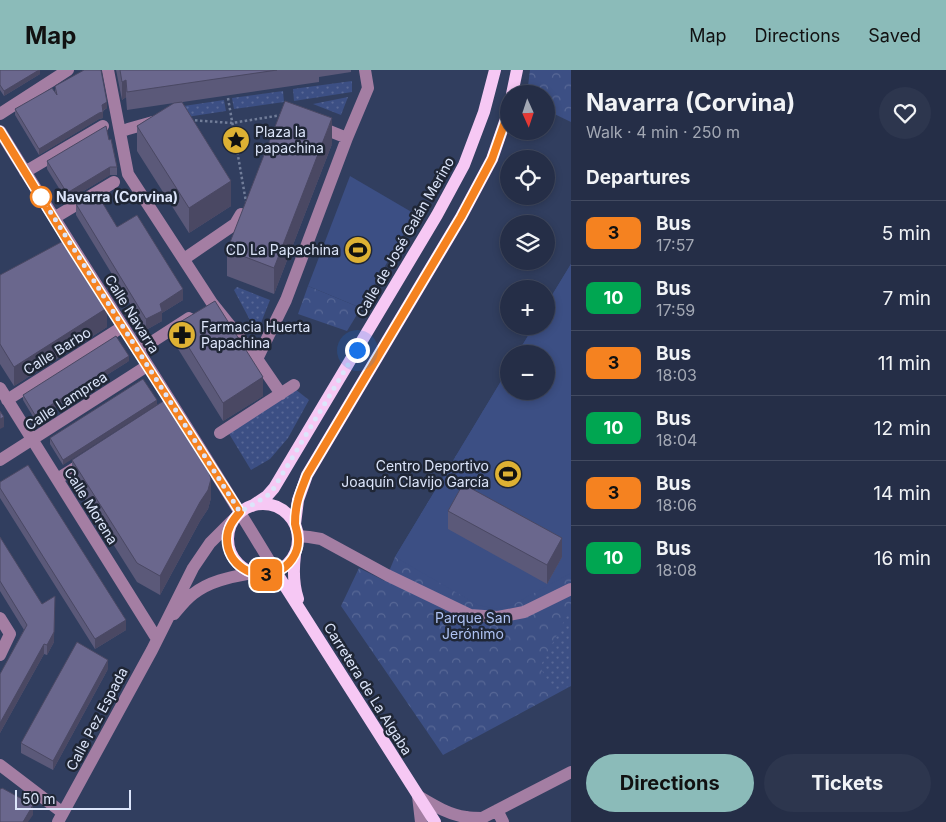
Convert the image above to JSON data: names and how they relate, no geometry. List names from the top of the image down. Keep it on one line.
{"streets":{"main road":["Calle de José Galán Merino","Carretera de La Algaba"],"street":["Calle Navarra","Calle Barbo","Calle Lamprea","Calle Morena","Calle Pez Espada"]},"crossings":[["Calle de José Galán Merino","Calle Navarra"],["Calle de José Galán Merino","Calle Pez Espada"],["Calle Navarra","Calle Barbo"],["Calle Navarra","Calle Lamprea"],["Calle Navarra","Carretera de La Algaba"],["Calle Navarra","Calle Pez Espada"],["Calle Barbo","Calle Morena"],["Calle Lamprea","Calle Morena"],["Calle Morena","Calle Pez Espada"]],"parks":["Parque San Jerónimo"],"places":{"place":["Plaza la papachina"],"other":["Navarra (Corvina)"],"sports":["CD La Papachina","Centro Deportivo Joaquín Clavijo García"],"pharmacy":["Farmacia Huerta Papachina"]},"lines":["bus line 3"],"scale_bar":"50 m","north":"bottom","page":{"header":"Map","nav":["Map","Directions","Saved"],"on_map":"3","heading":[["Navarra (Corvina)","Walk · 4 min · 250 m"],"Departures"],"map_buttons":["+","−"],"list":[{"mark":"3","name":"Bus","note":"17:57","value":"5 min"},{"mark":"10","name":"Bus","note":"17:59","value":"7 min"},{"mark":"3","name":"Bus","note":"18:03","value":"11 min"},{"mark":"10","name":"Bus","note":"18:04","value":"12 min"},{"mark":"3","name":"Bus","note":"18:06","value":"14 min"},{"mark":"10","name":"Bus","note":"18:08","value":"16 min"}],"buttons":["Directions","Tickets"],"scale":"50 m"}}
